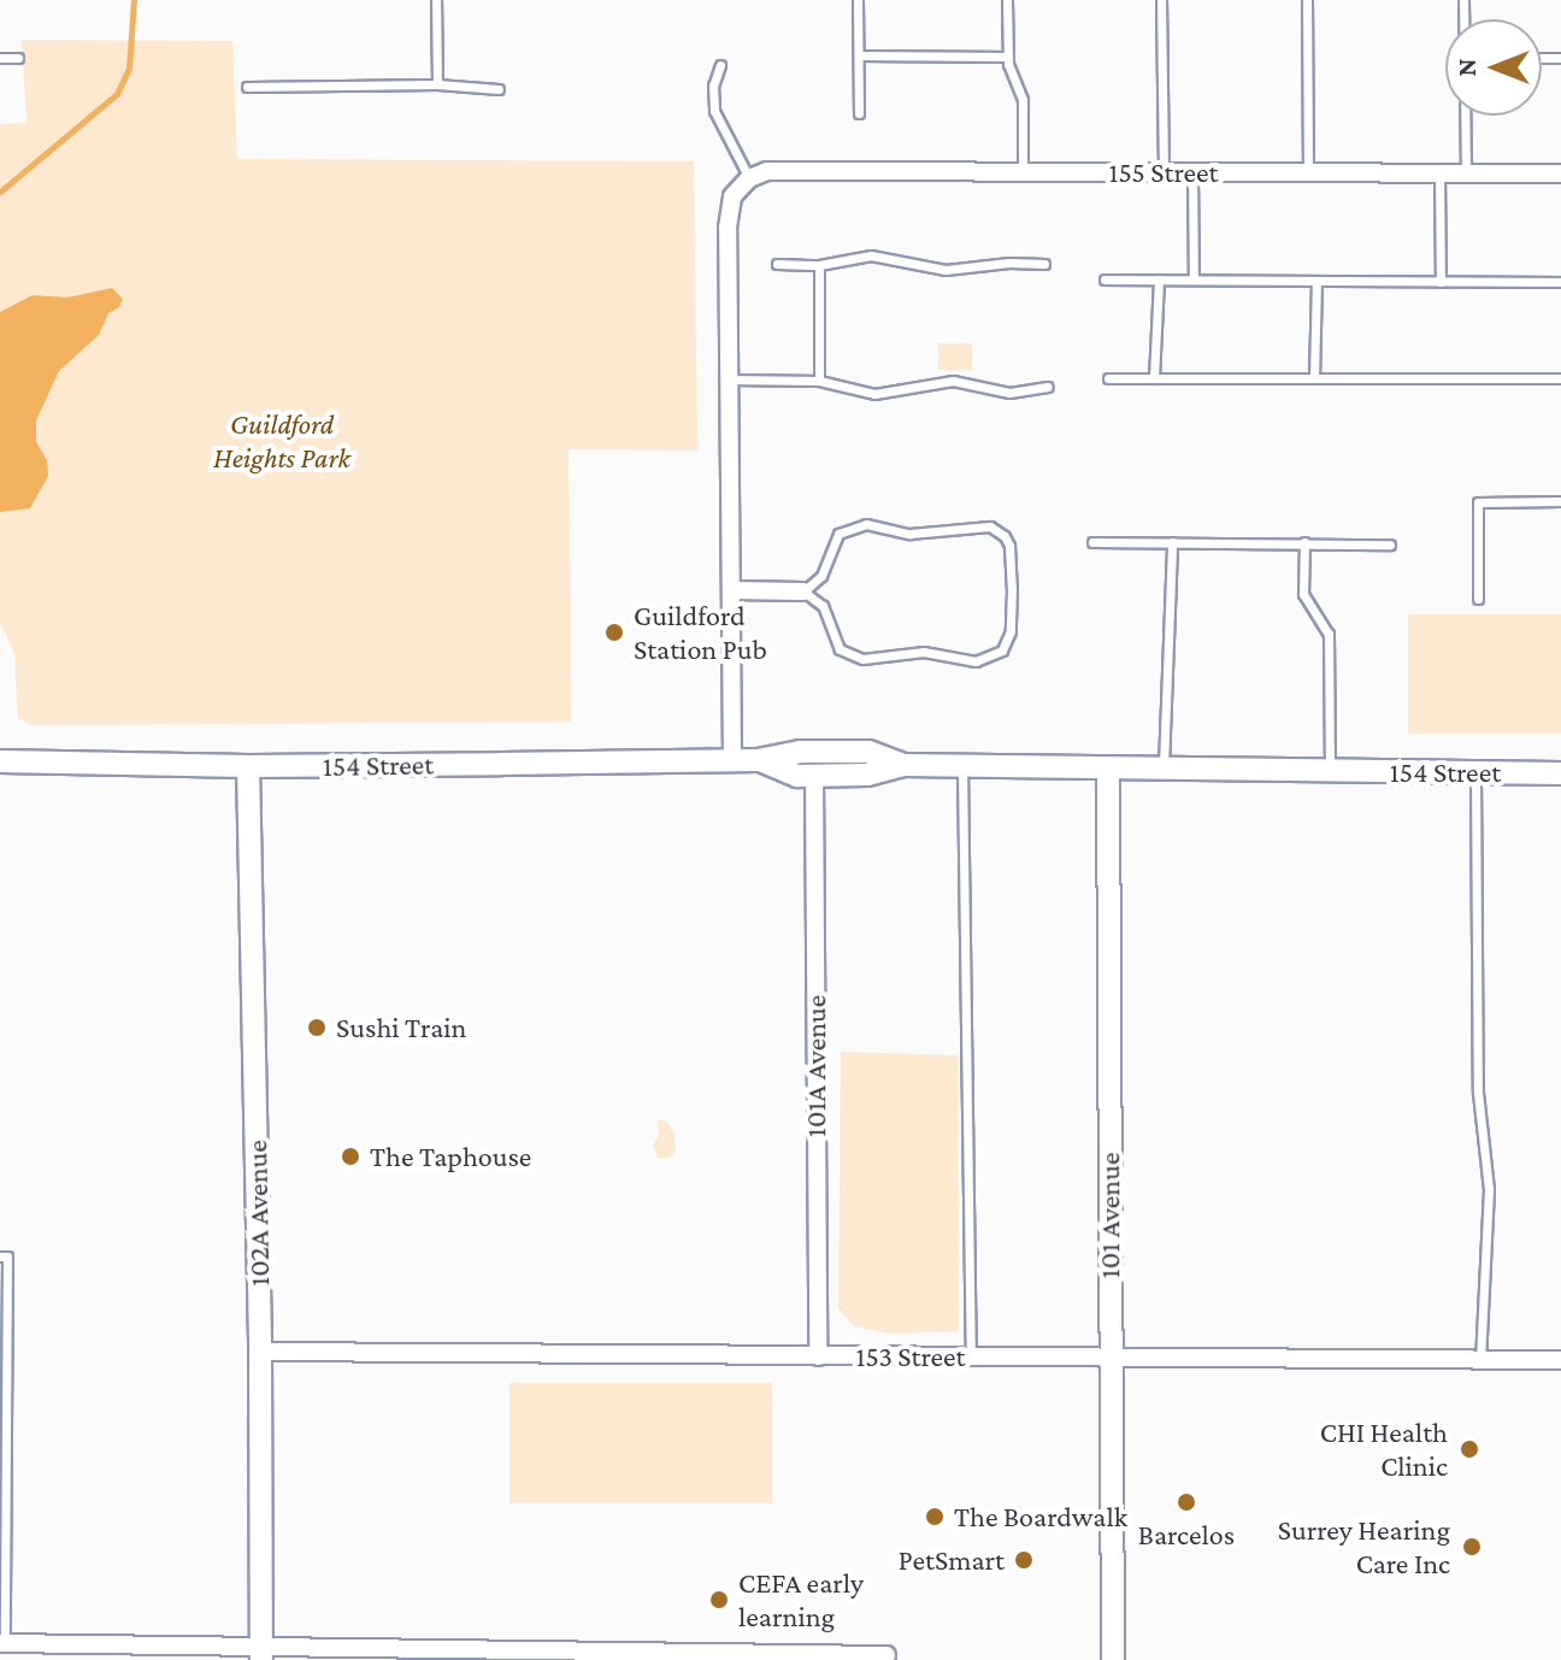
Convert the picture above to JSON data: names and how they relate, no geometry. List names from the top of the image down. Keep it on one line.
{"streets":{"street":["155 Street","154 Street","101A Avenue","102A Avenue","101 Avenue","153 Street"]},"crossings":[["154 Street","101A Avenue"],["154 Street","102A Avenue"],["154 Street","101 Avenue"],["101A Avenue","153 Street"],["102A Avenue","153 Street"],["101 Avenue","153 Street"]],"parks":["Guildford Heights Park"],"places":["Guildford Station Pub","Sushi Train","The Taphouse","CHI Health Clinic","Barcelos","The Boardwalk","Surrey Hearing Care Inc","PetSmart","CEFA early learning"],"north":"left"}
